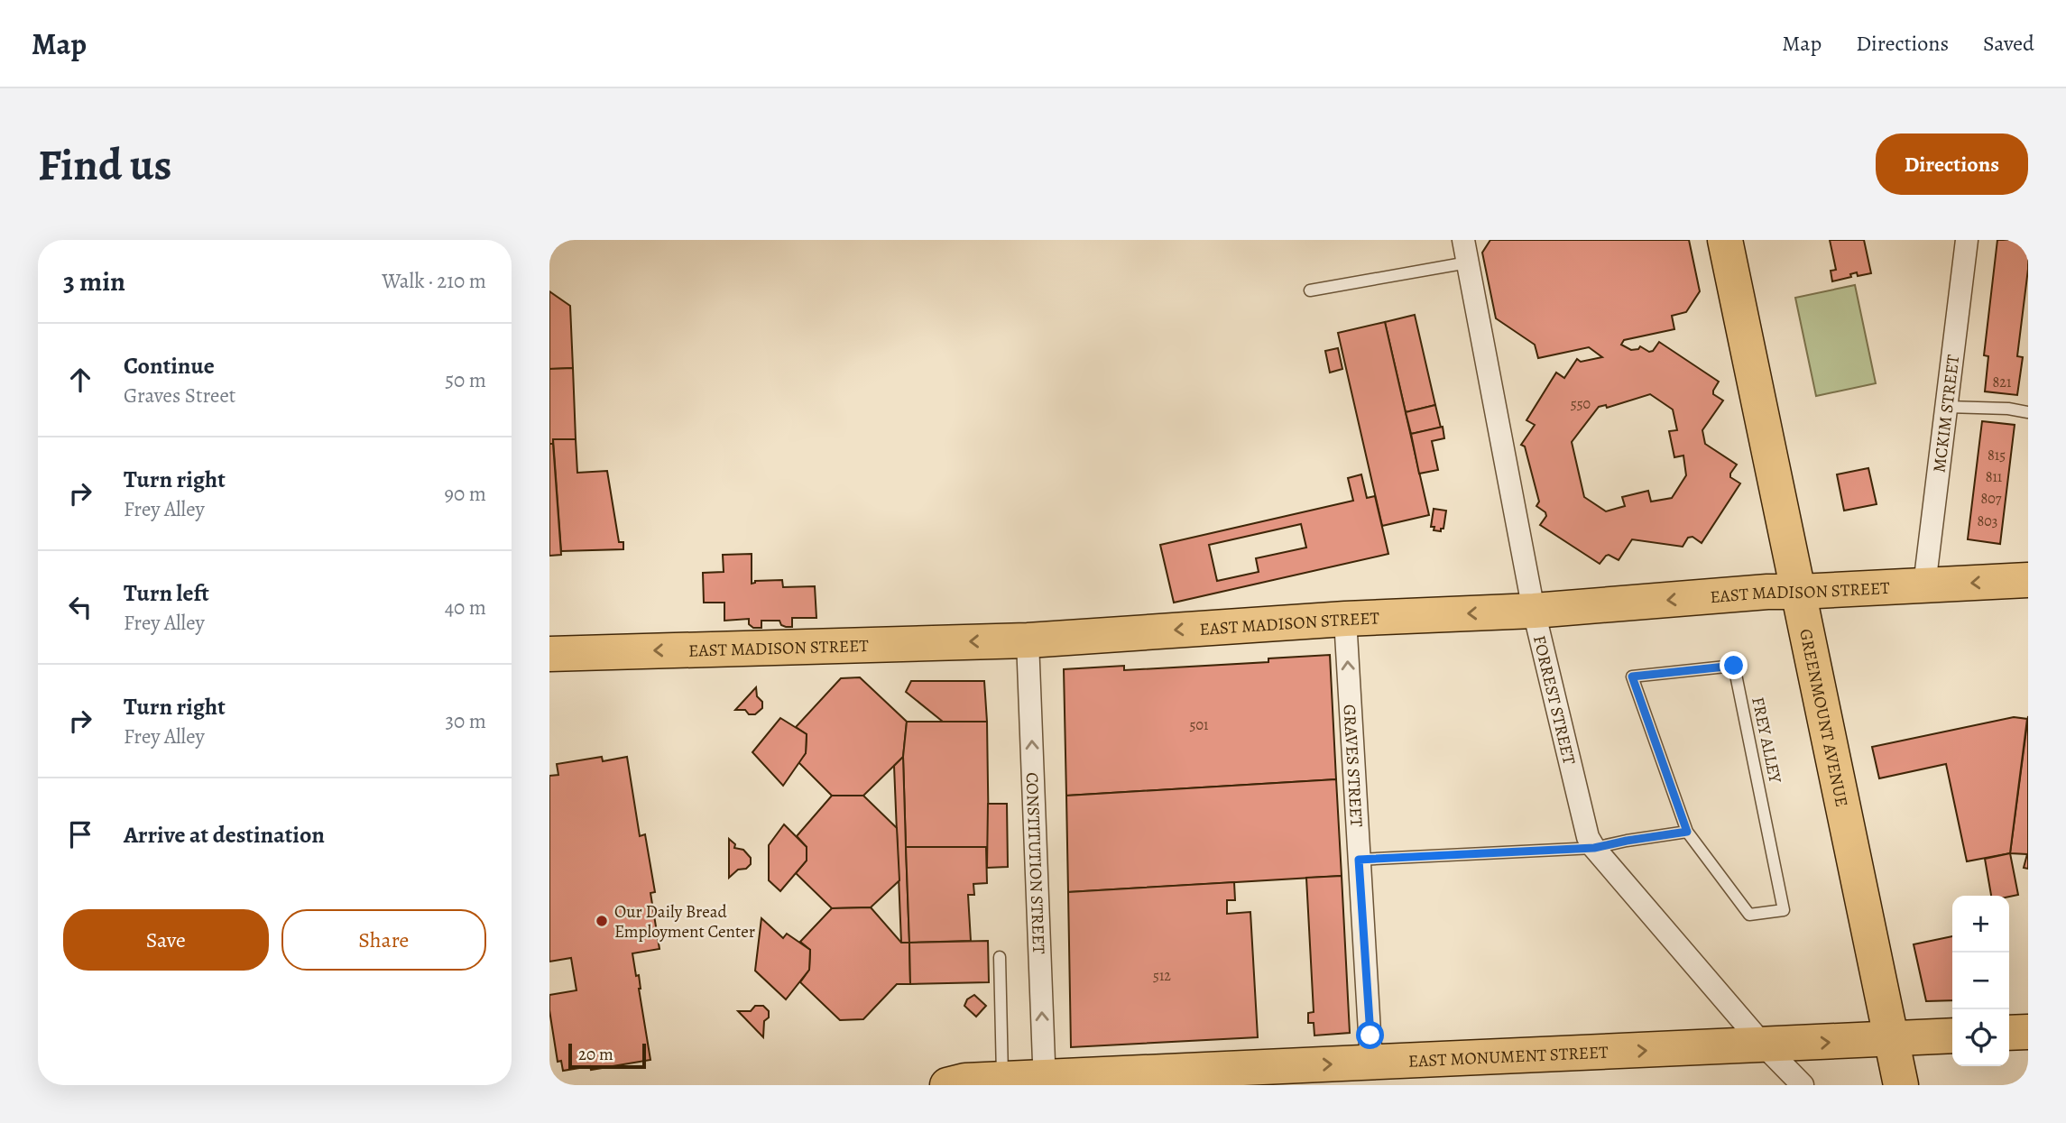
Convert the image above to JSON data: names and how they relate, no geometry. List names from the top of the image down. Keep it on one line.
{"streets":{"main road":["EAST MADISON STREET","GREENMOUNT AVENUE","EAST MONUMENT STREET"],"street":["MCKIM STREET","FORREST STREET","GRAVES STREET","CONSTITUTION STREET"],"lane":["FREY ALLEY"]},"crossings":[["MCKIM STREET","EAST MADISON STREET"],["EAST MADISON STREET","FORREST STREET"],["EAST MADISON STREET","GREENMOUNT AVENUE"],["EAST MADISON STREET","GRAVES STREET"],["EAST MADISON STREET","CONSTITUTION STREET"],["FORREST STREET","EAST MONUMENT STREET"],["GREENMOUNT AVENUE","EAST MONUMENT STREET"],["GRAVES STREET","EAST MONUMENT STREET"],["CONSTITUTION STREET","EAST MONUMENT STREET"]],"one_way":["EAST MADISON STREET","GRAVES STREET","CONSTITUTION STREET","EAST MONUMENT STREET"],"places":["Our Daily Bread Employment Center"],"house_numbers":["821","550","815","811","807","803","501","512"],"scale_bar":"20 m","page":{"header":"Map","nav":["Map","Directions","Saved"],"buttons":["Directions",["Save","Share"]],"title":"Find us","heading":["3 min","Walk · 210 m"],"list":[["Continue","Graves Street","50 m"],["Turn right","Frey Alley","90 m"],["Turn left","Frey Alley","40 m"],["Turn right","Frey Alley","30 m"],"Arrive at destination"],"map_buttons":["+","−"],"scale":"20 m"}}
